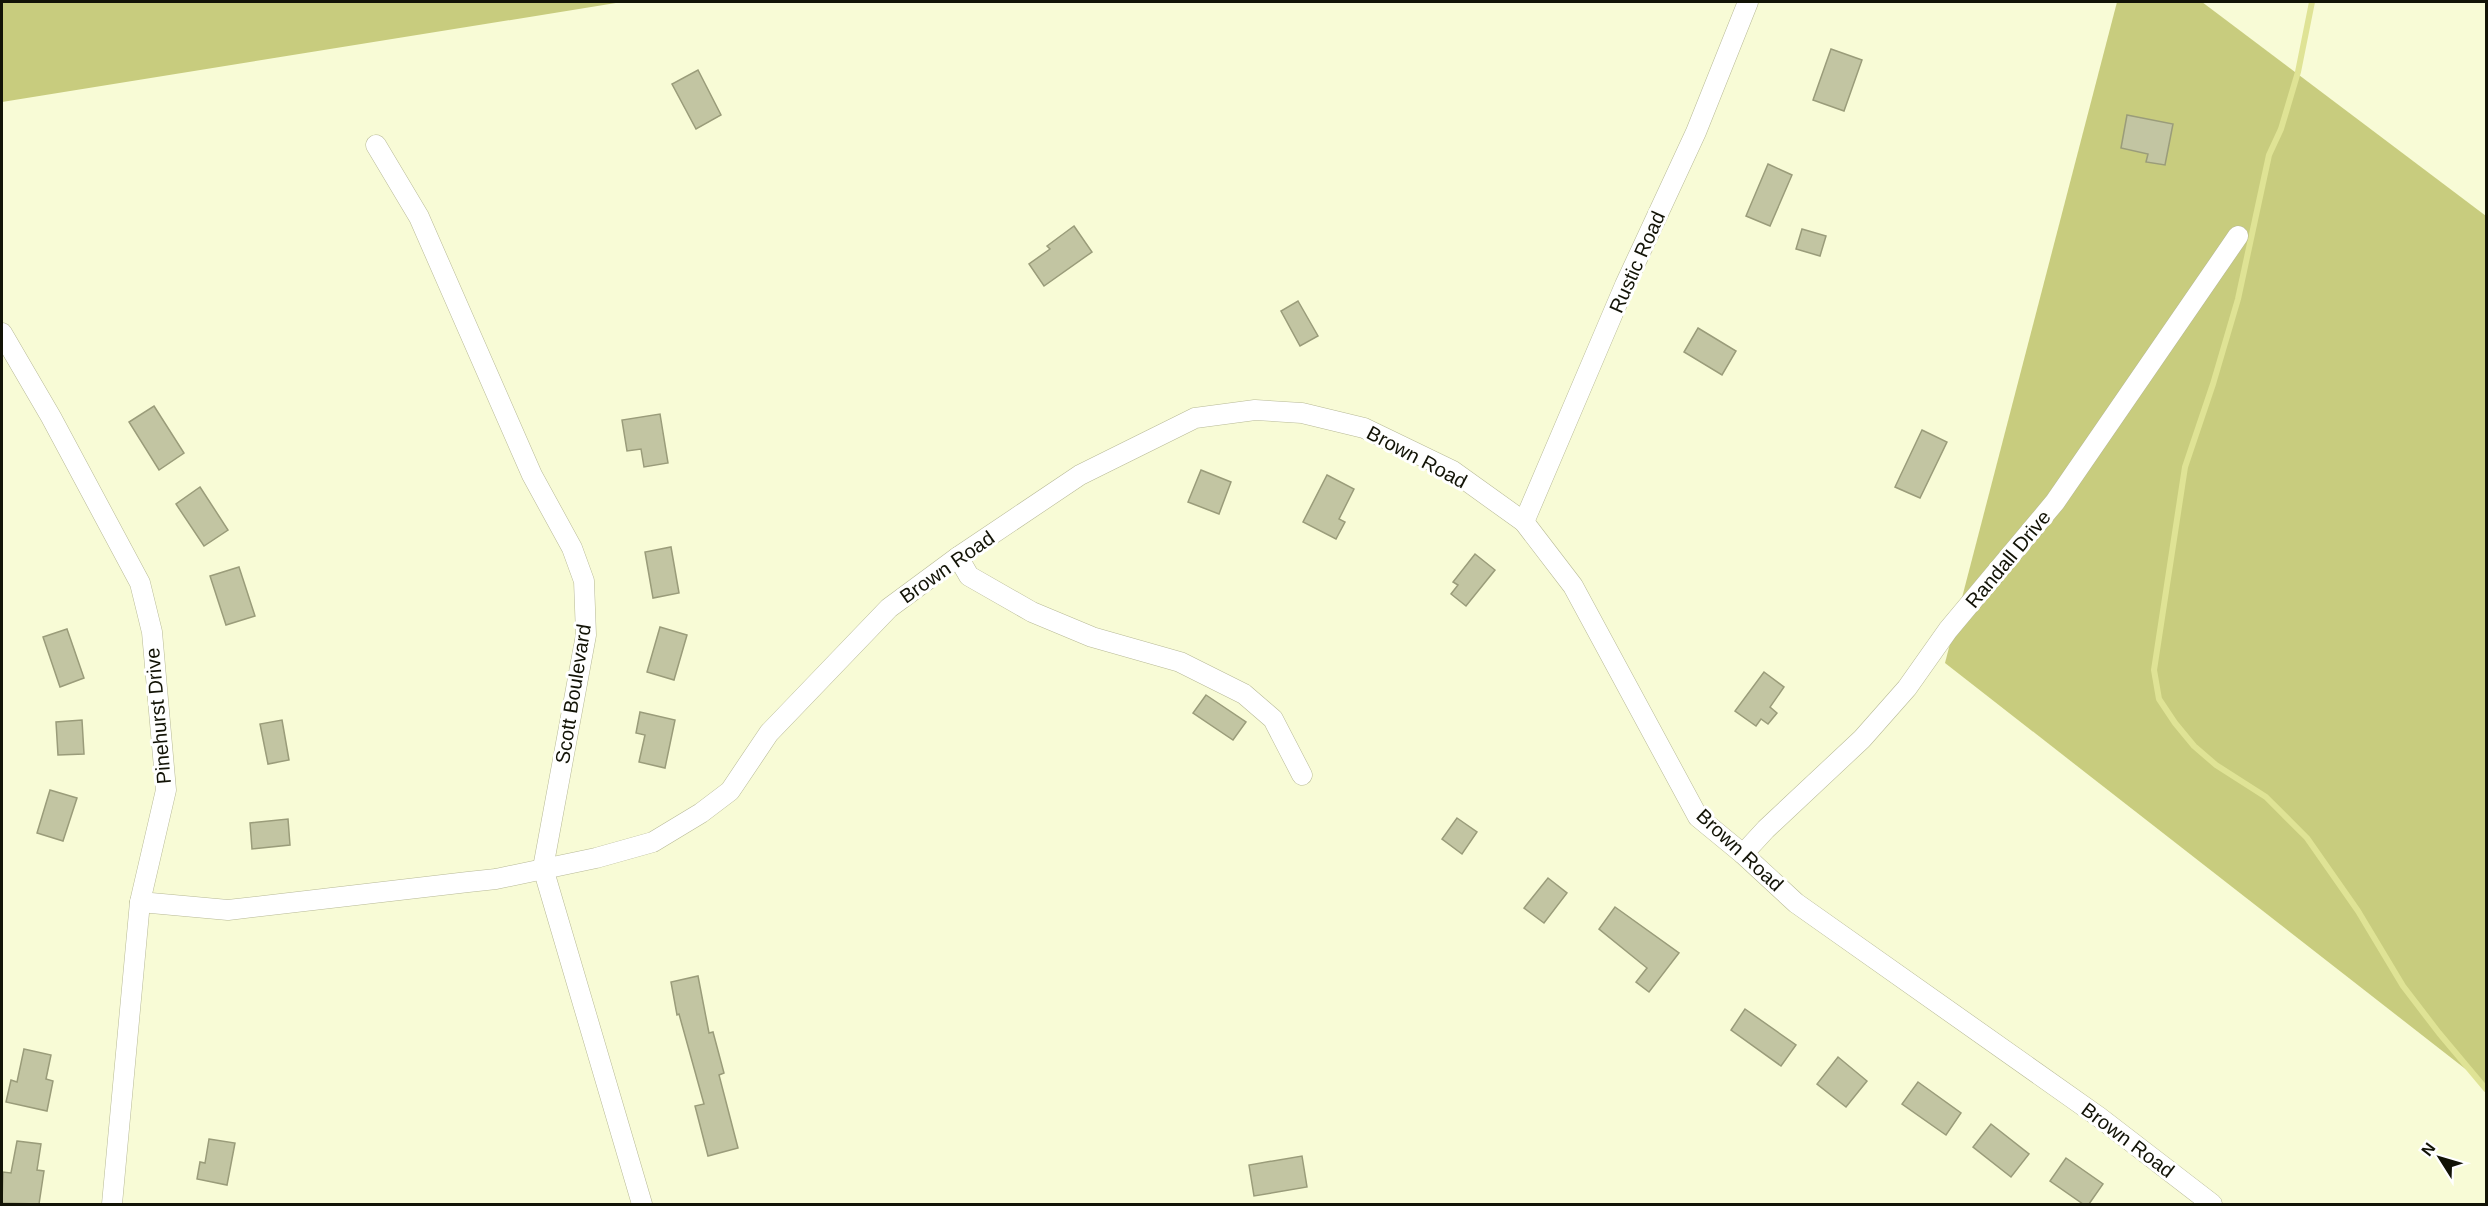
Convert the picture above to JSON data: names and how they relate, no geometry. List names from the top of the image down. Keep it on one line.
{"streets":{"street":["Rustic Road","Brown Road","Randall Drive","Scott Boulevard","Pinehurst Drive"]},"crossings":[["Rustic Road","Brown Road"],["Brown Road","Randall Drive"],["Brown Road","Scott Boulevard"],["Brown Road","Pinehurst Drive"]],"north":"top left"}
